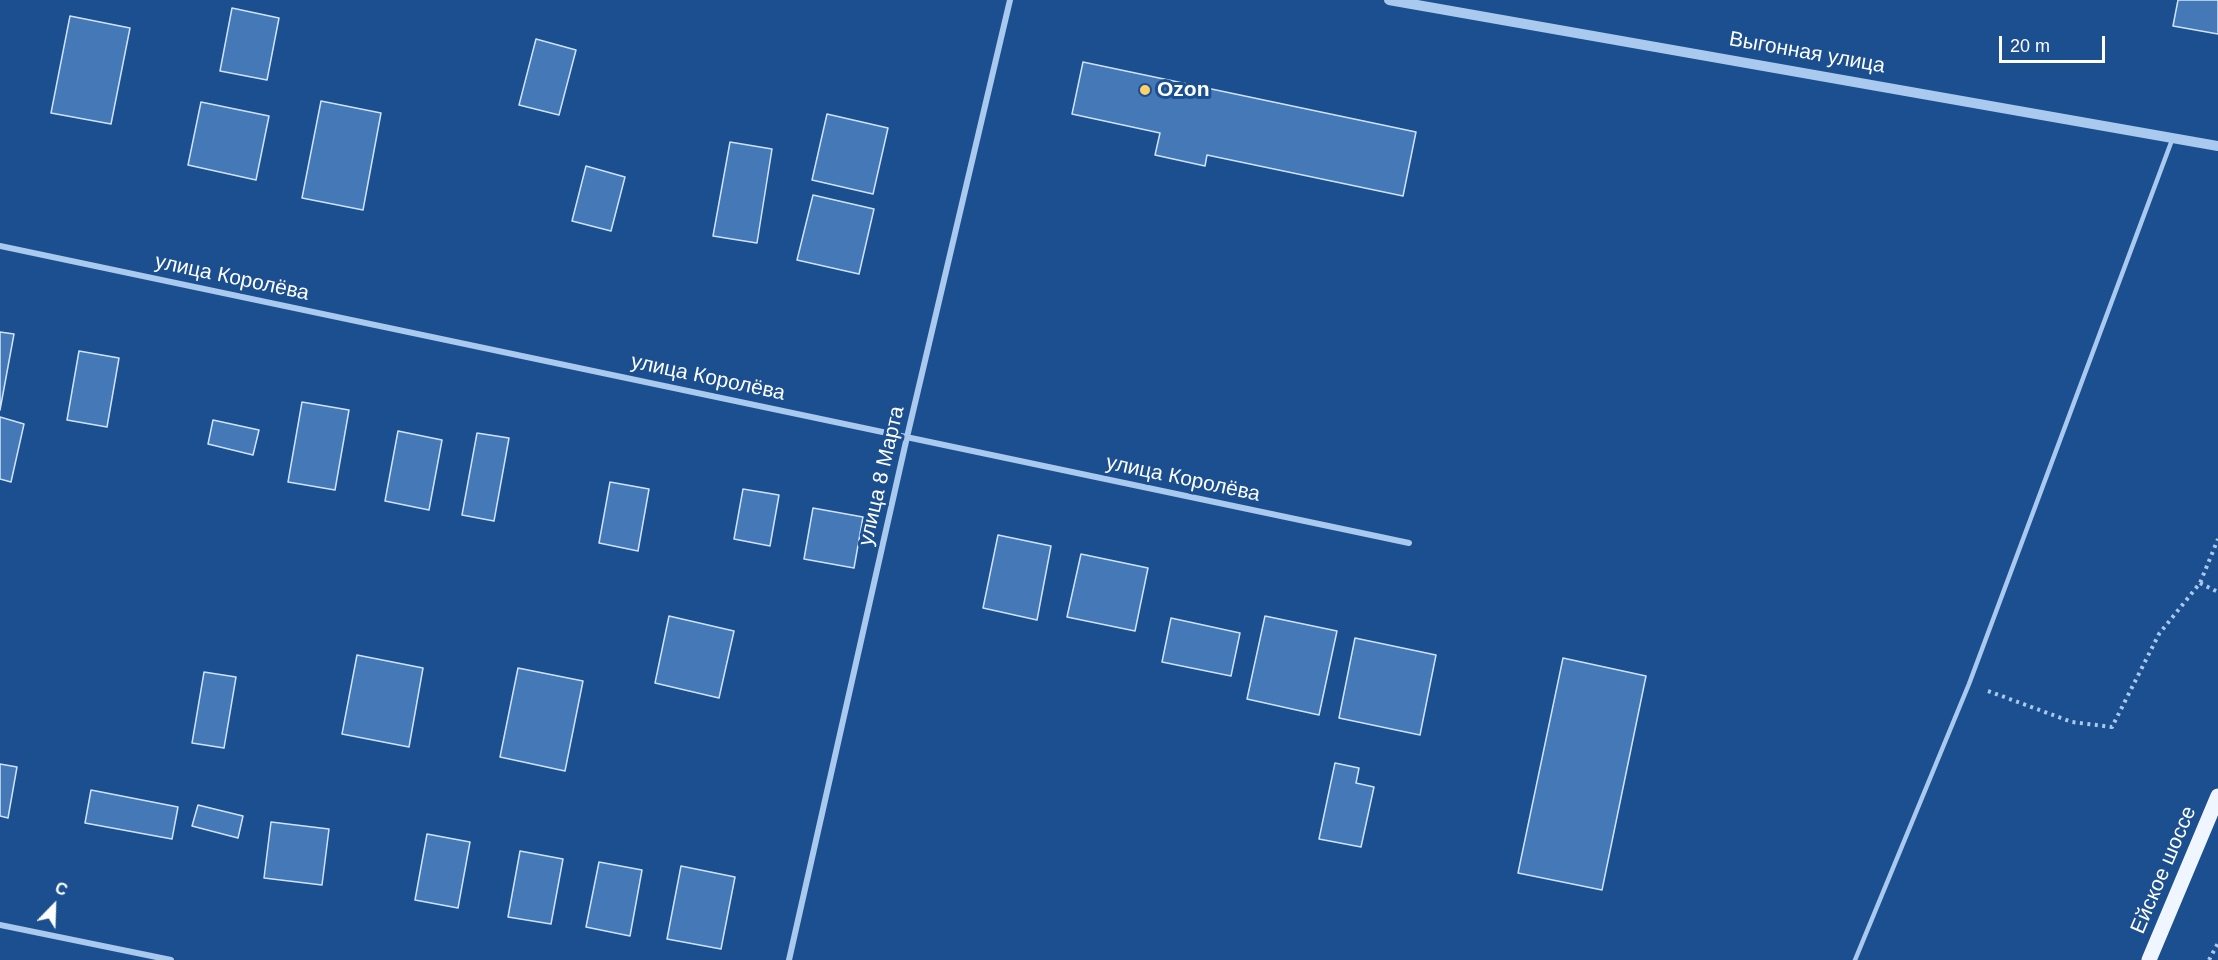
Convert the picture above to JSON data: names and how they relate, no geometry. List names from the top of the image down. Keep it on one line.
{"streets":{"main road":["Ейское шоссе"],"street":["Выгонная улица","улица Королёва","улица 8 Марта"]},"crossings":[["улица Королёва","улица 8 Марта"]],"places":["Ozon"],"scale_bar":"20 m","north":"top right"}
